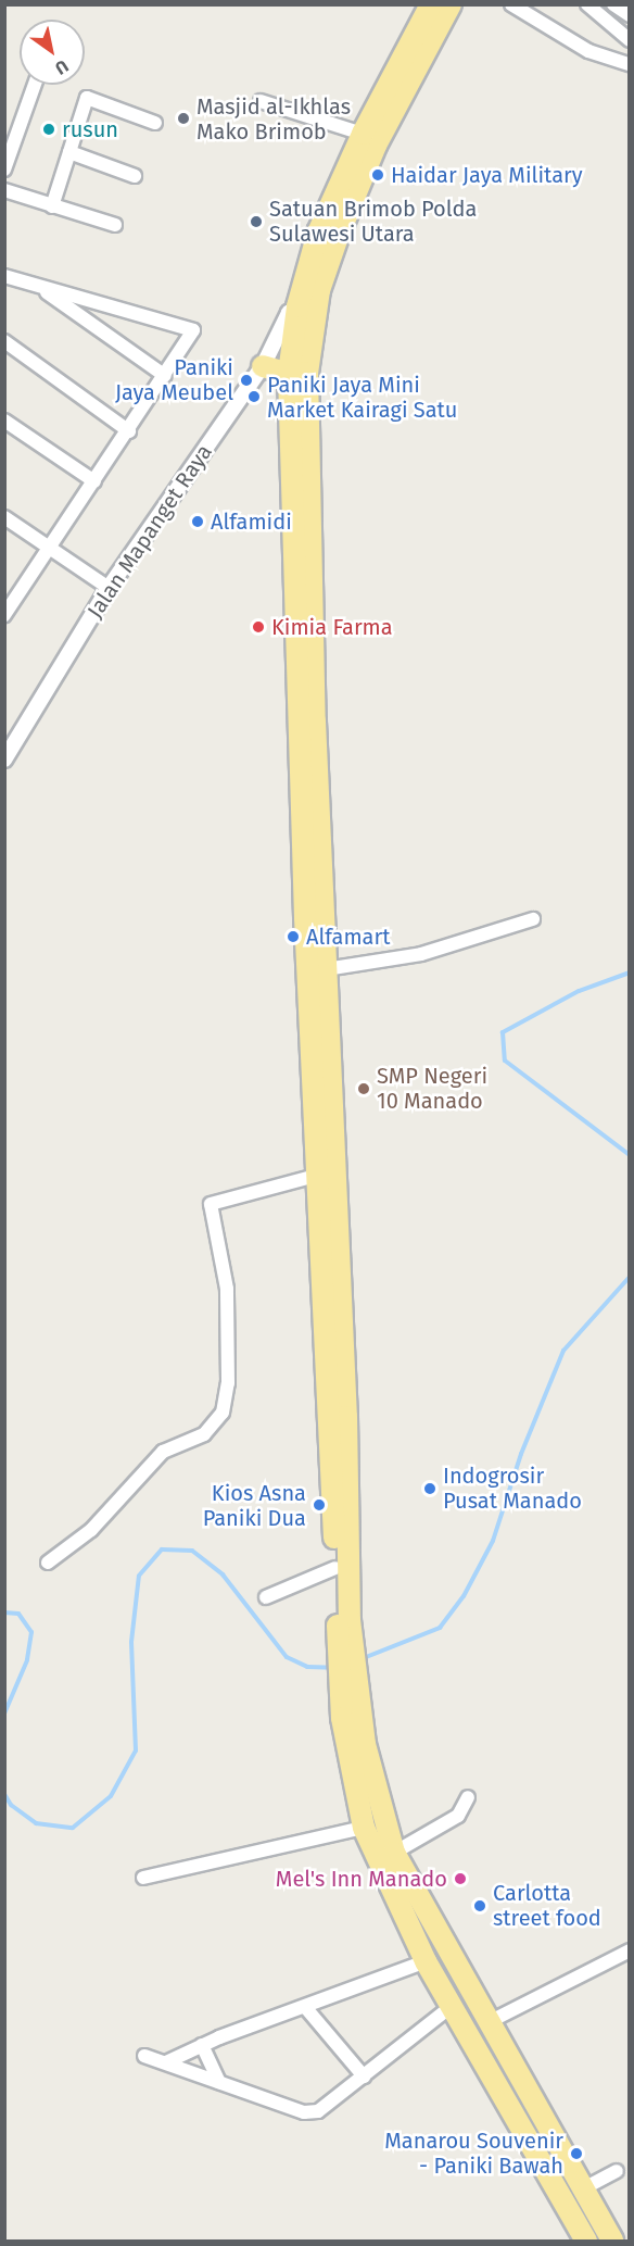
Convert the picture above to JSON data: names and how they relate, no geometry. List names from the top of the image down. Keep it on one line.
{"streets":{"street":["Jalan Mapanget Raya"]},"places":["Masjid al-Ikhlas Mako Brimob","rusun","Haidar Jaya Military","Satuan Brimob Polda Sulawesi Utara","Paniki Jaya Meubel","Paniki Jaya Mini Market Kairagi Satu","Alfamidi","Kimia Farma","Alfamart","SMP Negeri 10 Manado","Indogrosir Pusat Manado","Kios Asna Paniki Dua","Mel's Inn Manado","Carlotta street food","Manarou Souvenir - Paniki Bawah"],"north":"bottom right"}
